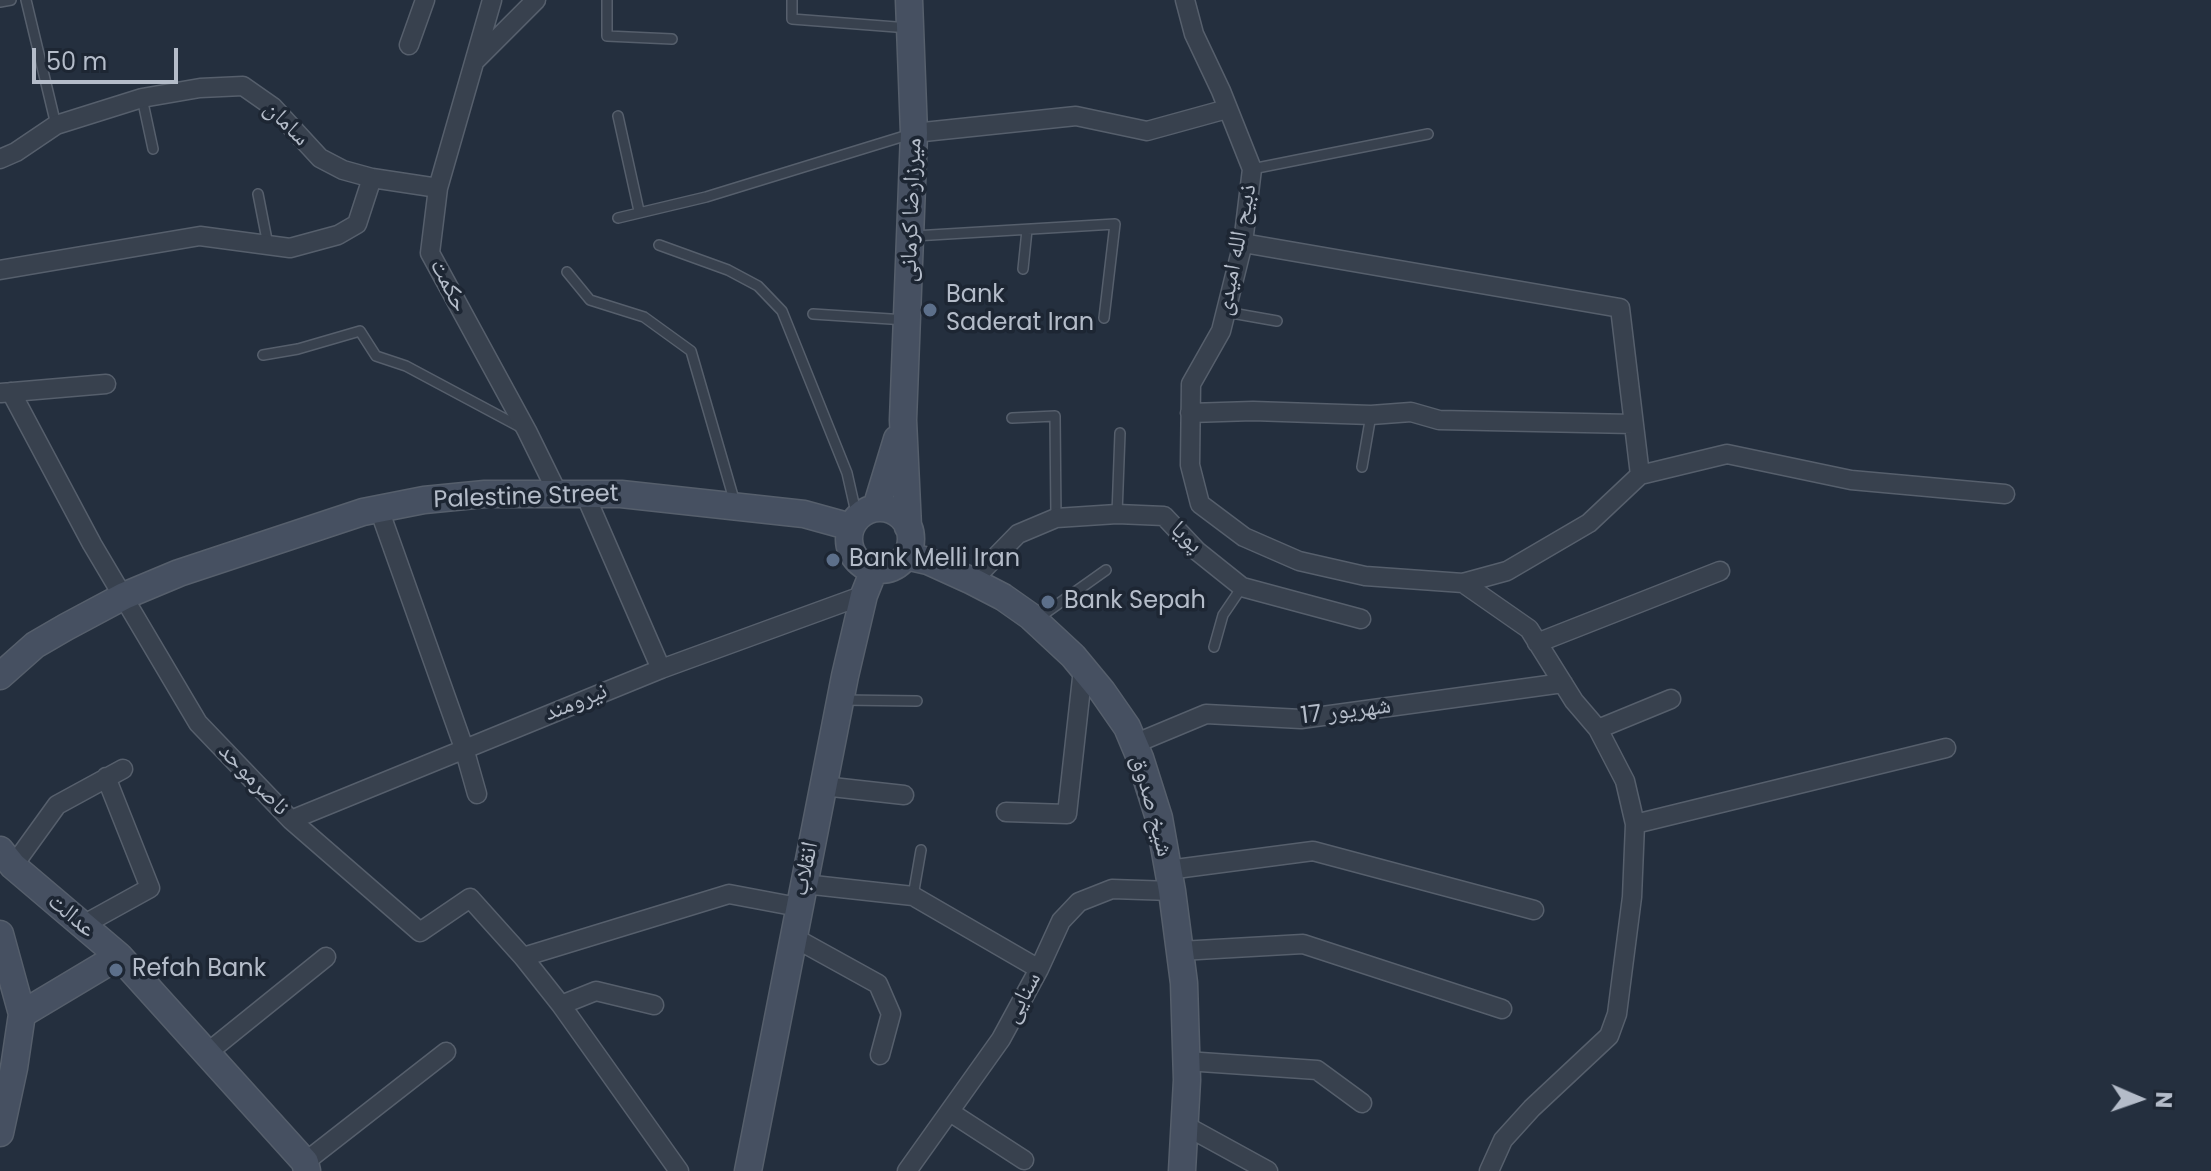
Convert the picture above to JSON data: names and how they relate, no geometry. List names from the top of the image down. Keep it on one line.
{"streets":{"main road":["میرزارضا کرمانی","Palestine Street","شیخ صدوق","انقلاب","عدالت"],"street":["سامان","ذبیح الله امیدی","حکمت","پویا","نیرومند","17 شهریور","ناصرموحد","سنایی"]},"crossings":[["سامان","حکمت"],["حکمت","Palestine Street"],["Palestine Street","ناصرموحد"],["Palestine Street","شیخ صدوق"],["Palestine Street","انقلاب"],["پویا","شیخ صدوق"],["نیرومند","ناصرموحد"],["نیرومند","انقلاب"],["17 شهریور","شیخ صدوق"],["شیخ صدوق","انقلاب"],["شیخ صدوق","سنایی"]],"places":["Bank Saderat Iran","Bank Melli Iran","Bank Sepah","Refah Bank"],"scale_bar":"50 m","north":"right"}
